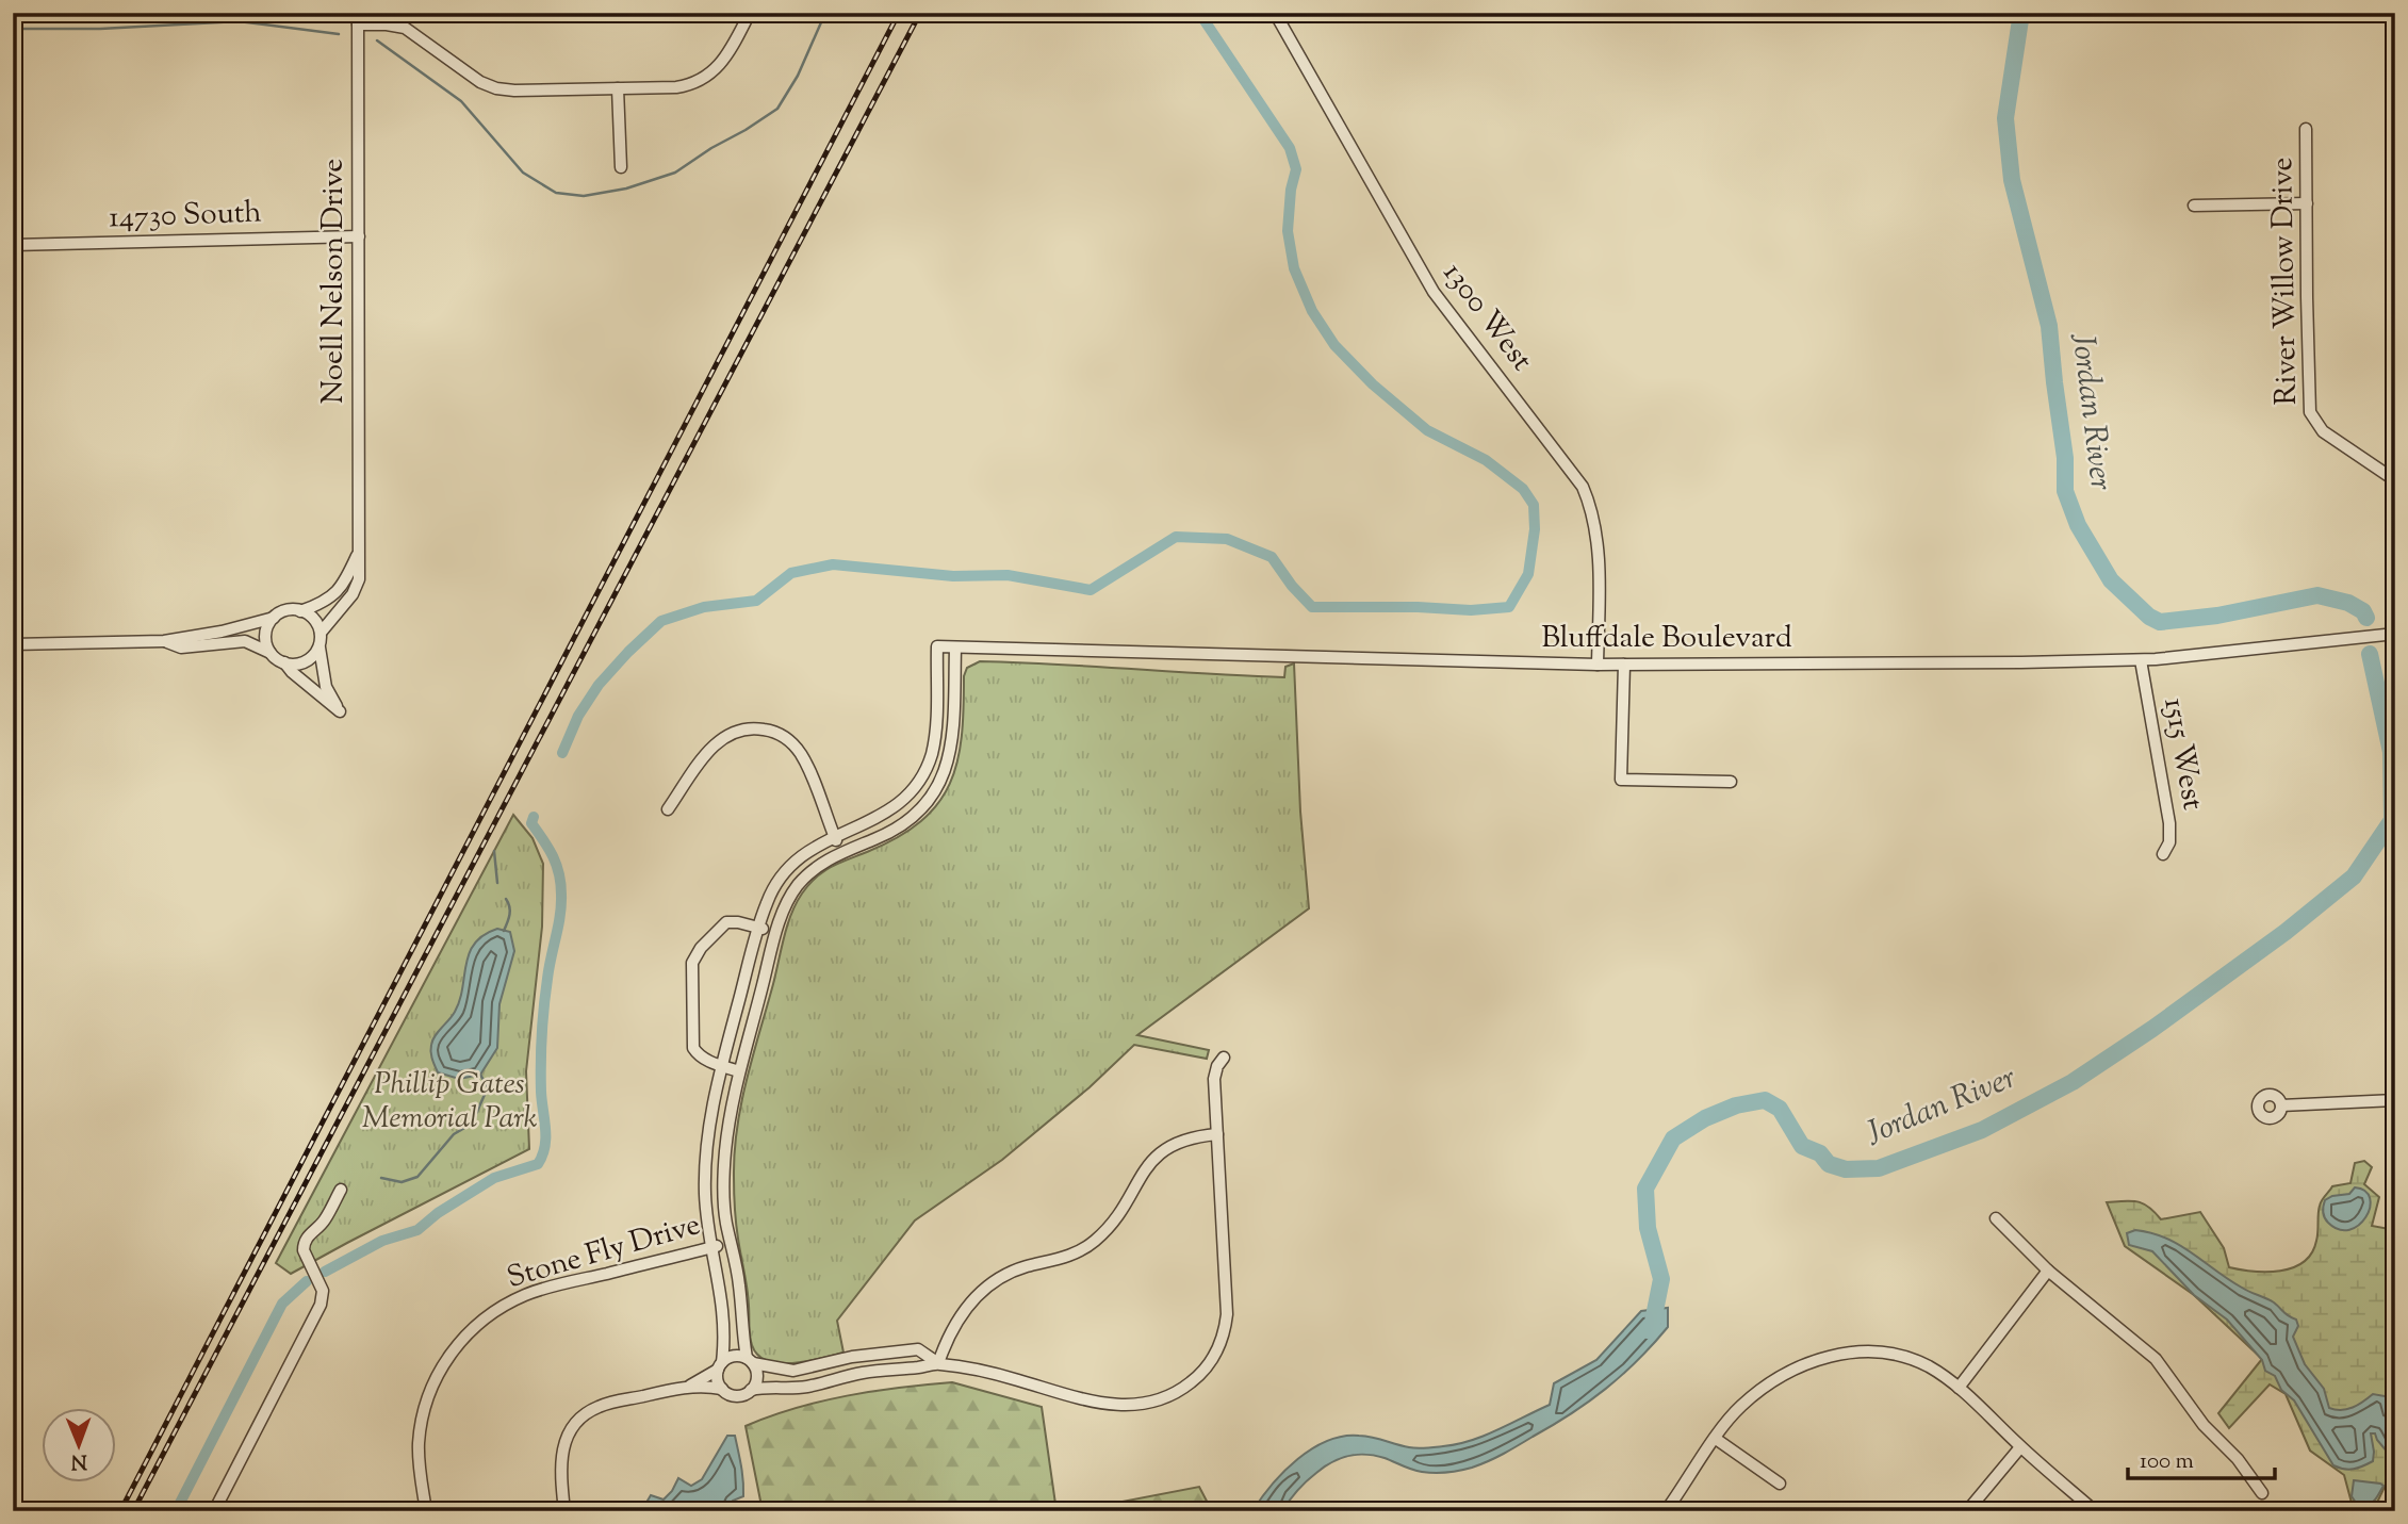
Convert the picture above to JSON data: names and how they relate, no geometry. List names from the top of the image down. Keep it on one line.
{"streets":{"street":["14730 South","Noell Nelson Drive","River Willow Drive","1300 West","Bluffdale Boulevard","1515 West","Stone Fly Drive"]},"crossings":[["14730 South","Noell Nelson Drive"],["1300 West","Bluffdale Boulevard"],["Bluffdale Boulevard","1515 West"]],"water":["Jordan River"],"parks":["Phillip Gates Memorial Park"],"scale_bar":"100 m","north":"bottom"}
